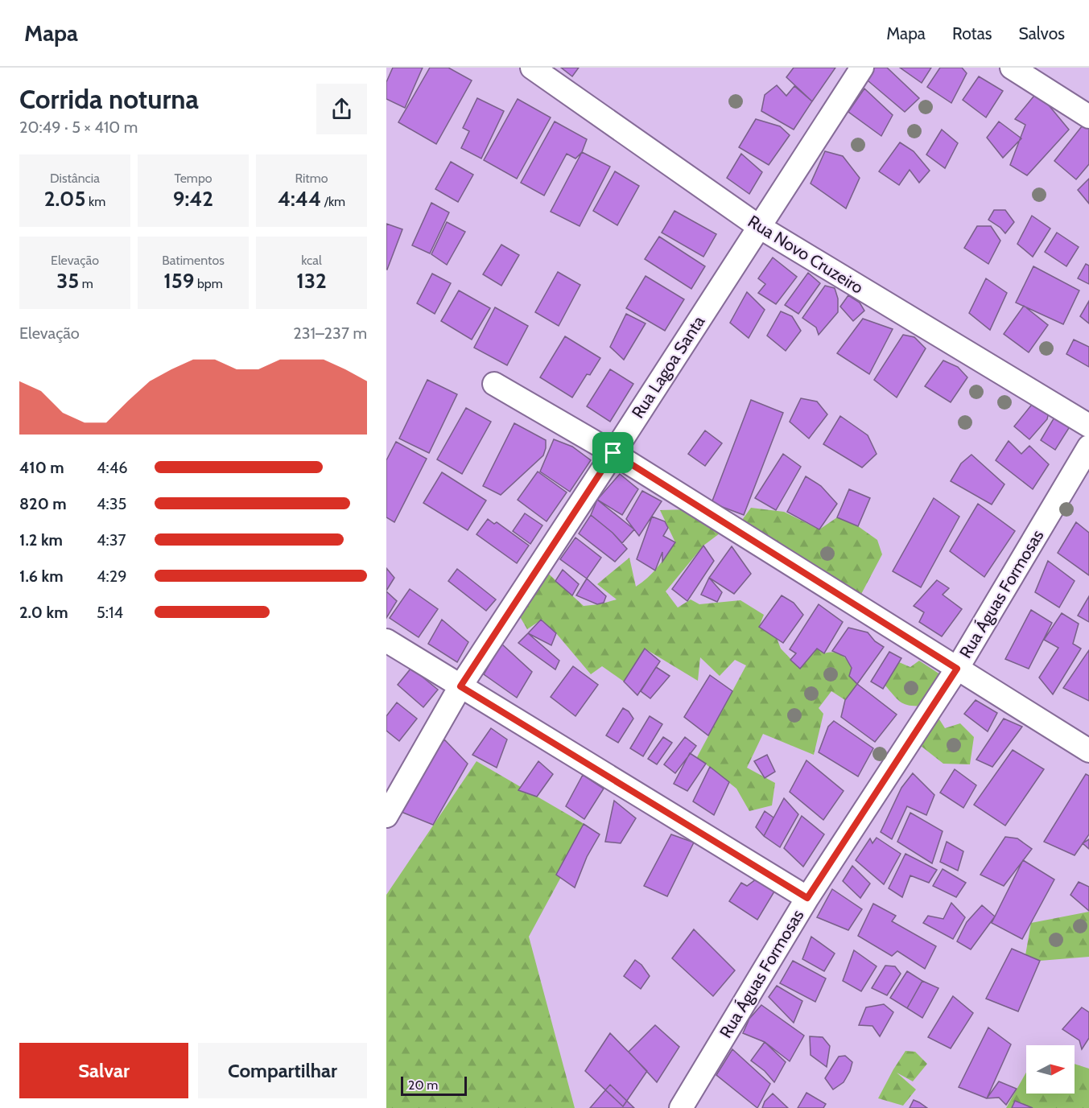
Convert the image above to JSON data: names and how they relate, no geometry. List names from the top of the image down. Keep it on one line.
{"streets":{"street":["Rua Novo Cruzeiro","Rua Lagoa Santa","Rua Águas Formosas"]},"crossings":[["Rua Novo Cruzeiro","Rua Lagoa Santa"]],"scale_bar":"20 m","north":"right","page":{"header":"Mapa","nav":["Mapa","Rotas","Salvos"],"heading":["Corrida noturna","20:49 · 5 × 410 m"],"stats":[["Distância","2.05 km"],["Tempo","9:42"],["Ritmo","4:44 /km"],["Elevação","35 m"],["Batimentos","159 bpm"],["kcal","132"]],"chart":["Elevação","231–237 m"],"list":[{"name":"410 m","note":"4:46"},{"name":"820 m","note":"4:35"},{"name":"1.2 km","note":"4:37"},{"name":"1.6 km","note":"4:29"},{"name":"2.0 km","note":"5:14"}],"buttons":["Salvar","Compartilhar"],"scale":"20 m"}}
